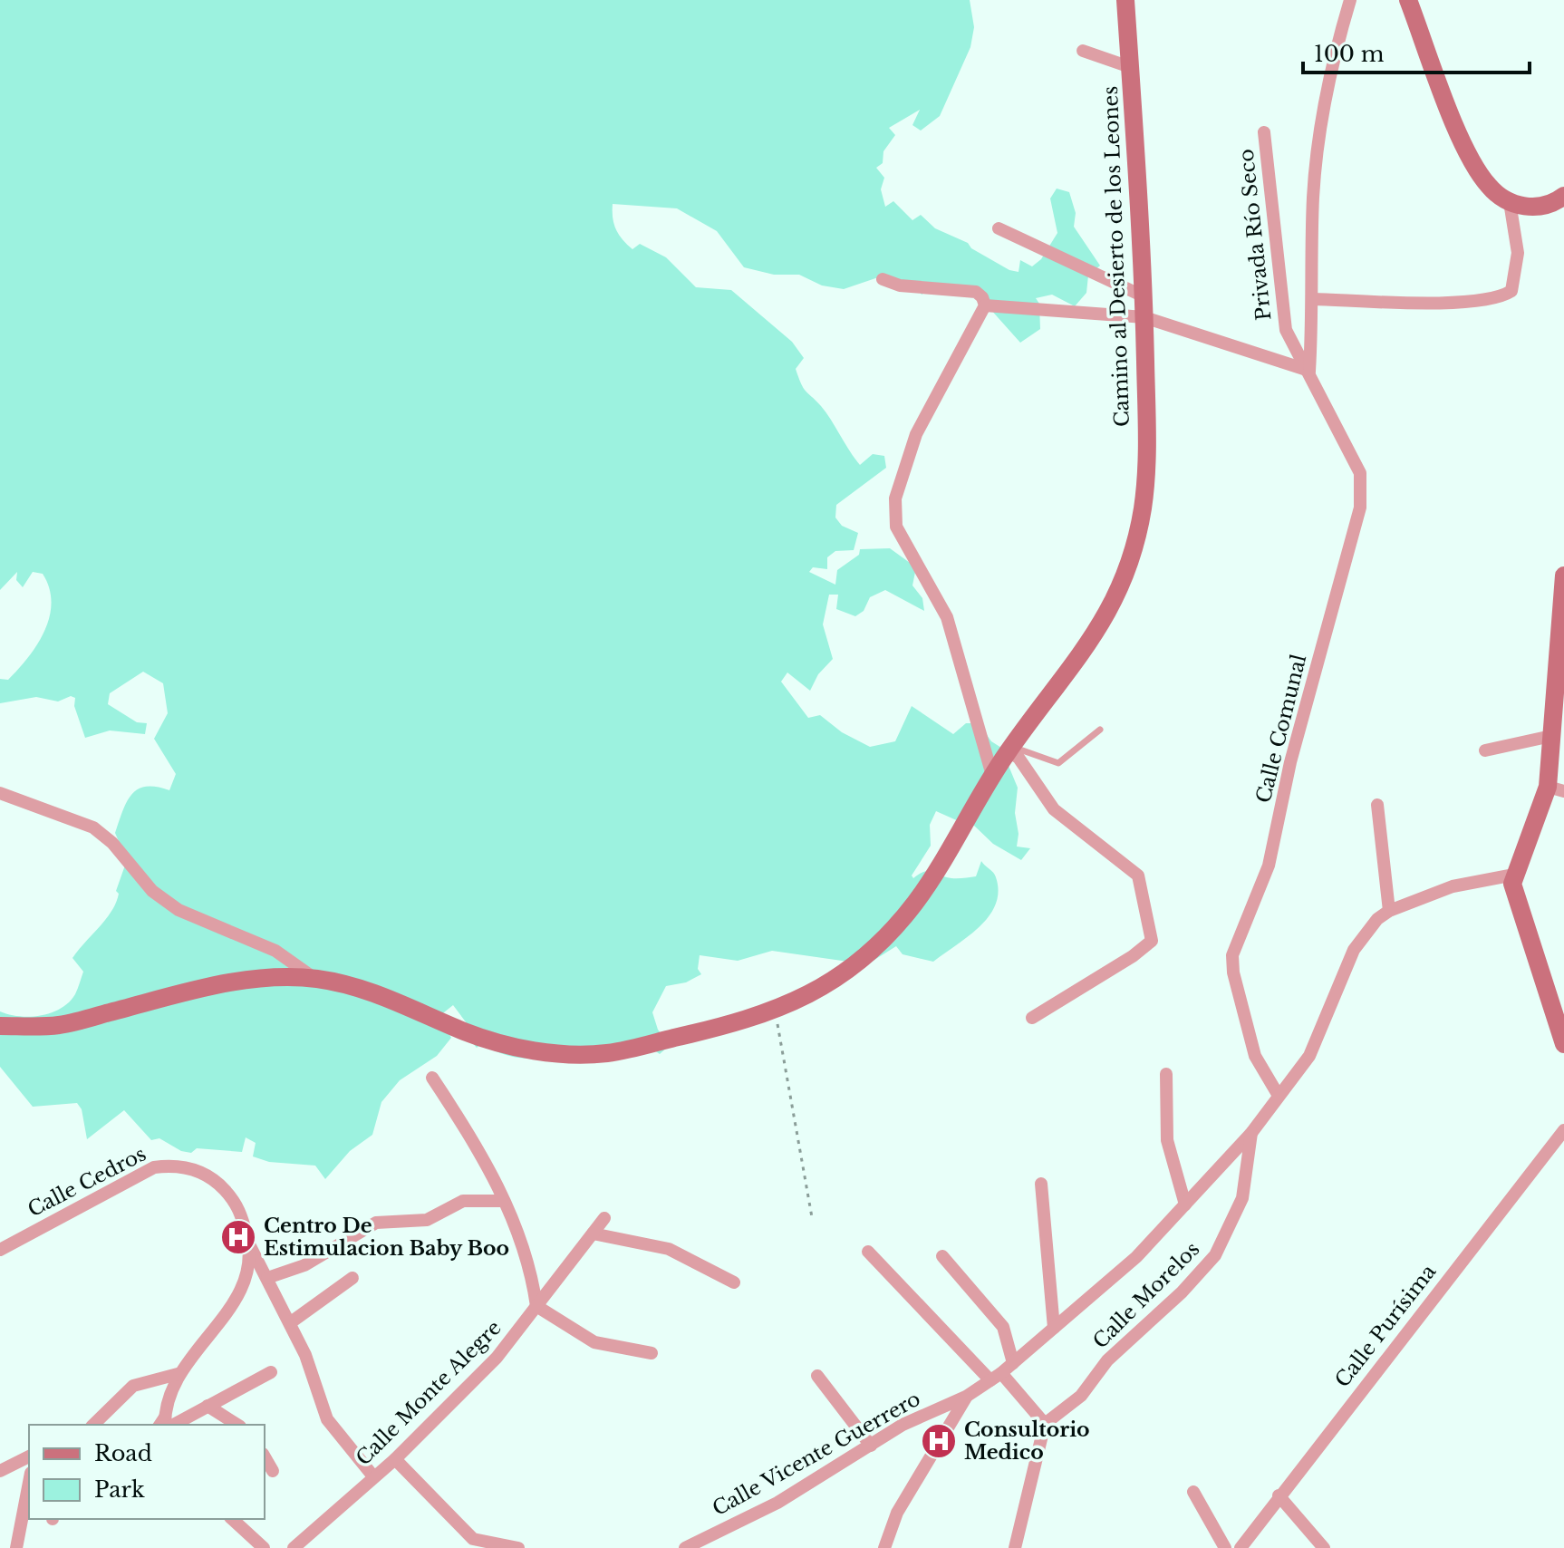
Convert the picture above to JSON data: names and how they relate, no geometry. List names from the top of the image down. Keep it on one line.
{"streets":{"main road":["Camino al Desierto de los Leones"],"street":["Privada Río Seco","Calle Comunal","Calle Cedros","Calle Morelos","Calle Purísima","Calle Monte Alegre","Calle Vicente Guerrero"]},"crossings":[["Privada Río Seco","Calle Comunal"],["Calle Comunal","Calle Vicente Guerrero"],["Calle Morelos","Calle Vicente Guerrero"]],"places":{"hospital":["Centro De Estimulacion Baby Boo","Consultorio Medico"]},"legend":["Road","Park"],"scale_bar":"100 m"}
